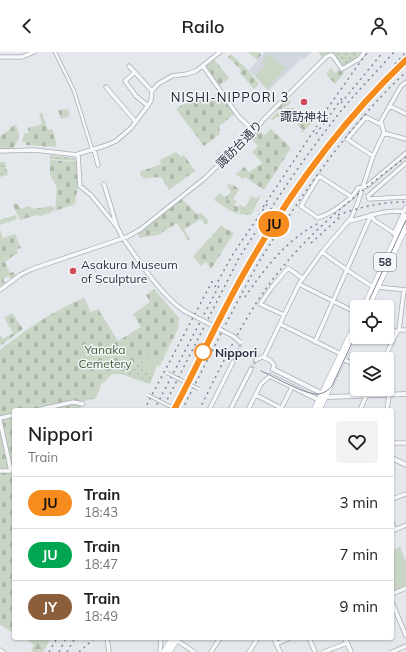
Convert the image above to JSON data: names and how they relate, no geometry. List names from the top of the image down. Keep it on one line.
{"streets":{"main road":["58"],"street":["諏訪台通り"]},"districts":["NISHI-NIPPORI 3"],"parks":["Yanaka Cemetery"],"places":["諏訪神社","Asakura Museum of Sculpture","Nippori"],"page":{"header":"Railo","on_map":"JU","heading":["Nippori","Train"],"list":[{"mark":"JU","name":"Train","note":"18:43","value":"3 min"},{"mark":"JU","name":"Train","note":"18:47","value":"7 min"},{"mark":"JY","name":"Train","note":"18:49","value":"9 min"}]}}
